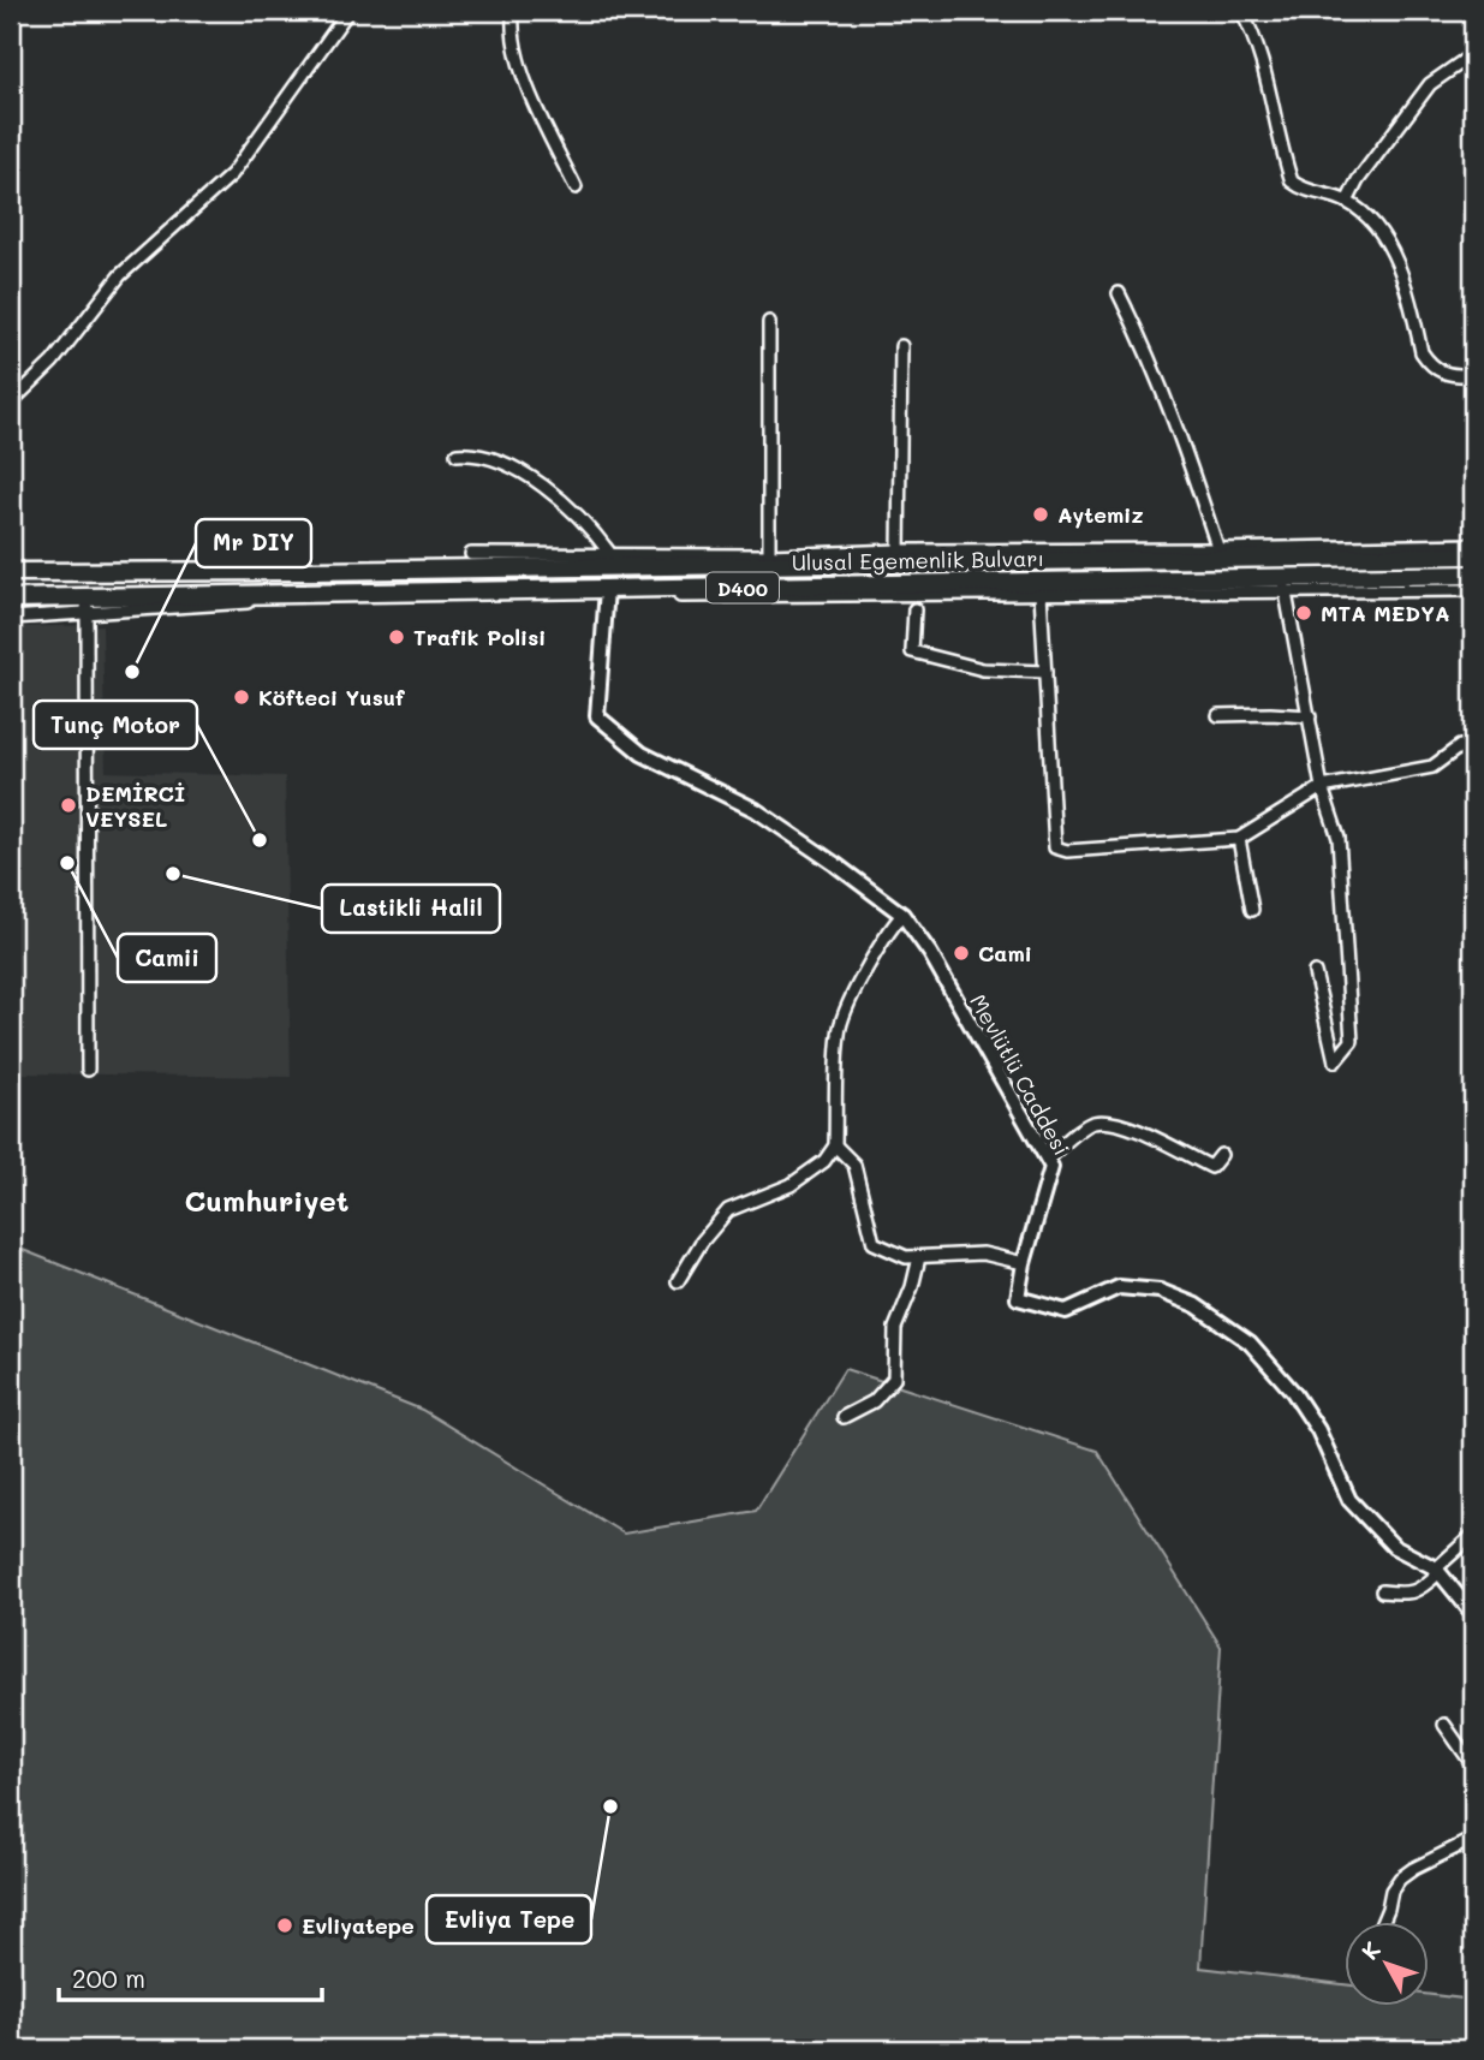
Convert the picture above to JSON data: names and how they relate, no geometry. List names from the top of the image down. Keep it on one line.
{"streets":{"highway":["Ulusal Egemenlik Bulvarı","D400"],"street":["Mevlütlü Caddesi"]},"crossings":[["Ulusal Egemenlik Bulvarı","Mevlütlü Caddesi"]],"districts":["Cumhuriyet"],"places":["Aytemiz","MTA MEDYA","Trafik Polisi","Mr DIY","Köfteci Yusuf","DEMİRCİ VEYSEL","Tunç Motor","Camii","Lastikli Halil","Cami","Evliya Tepe","Evliyatepe"],"scale_bar":"200 m","north":"top left"}
